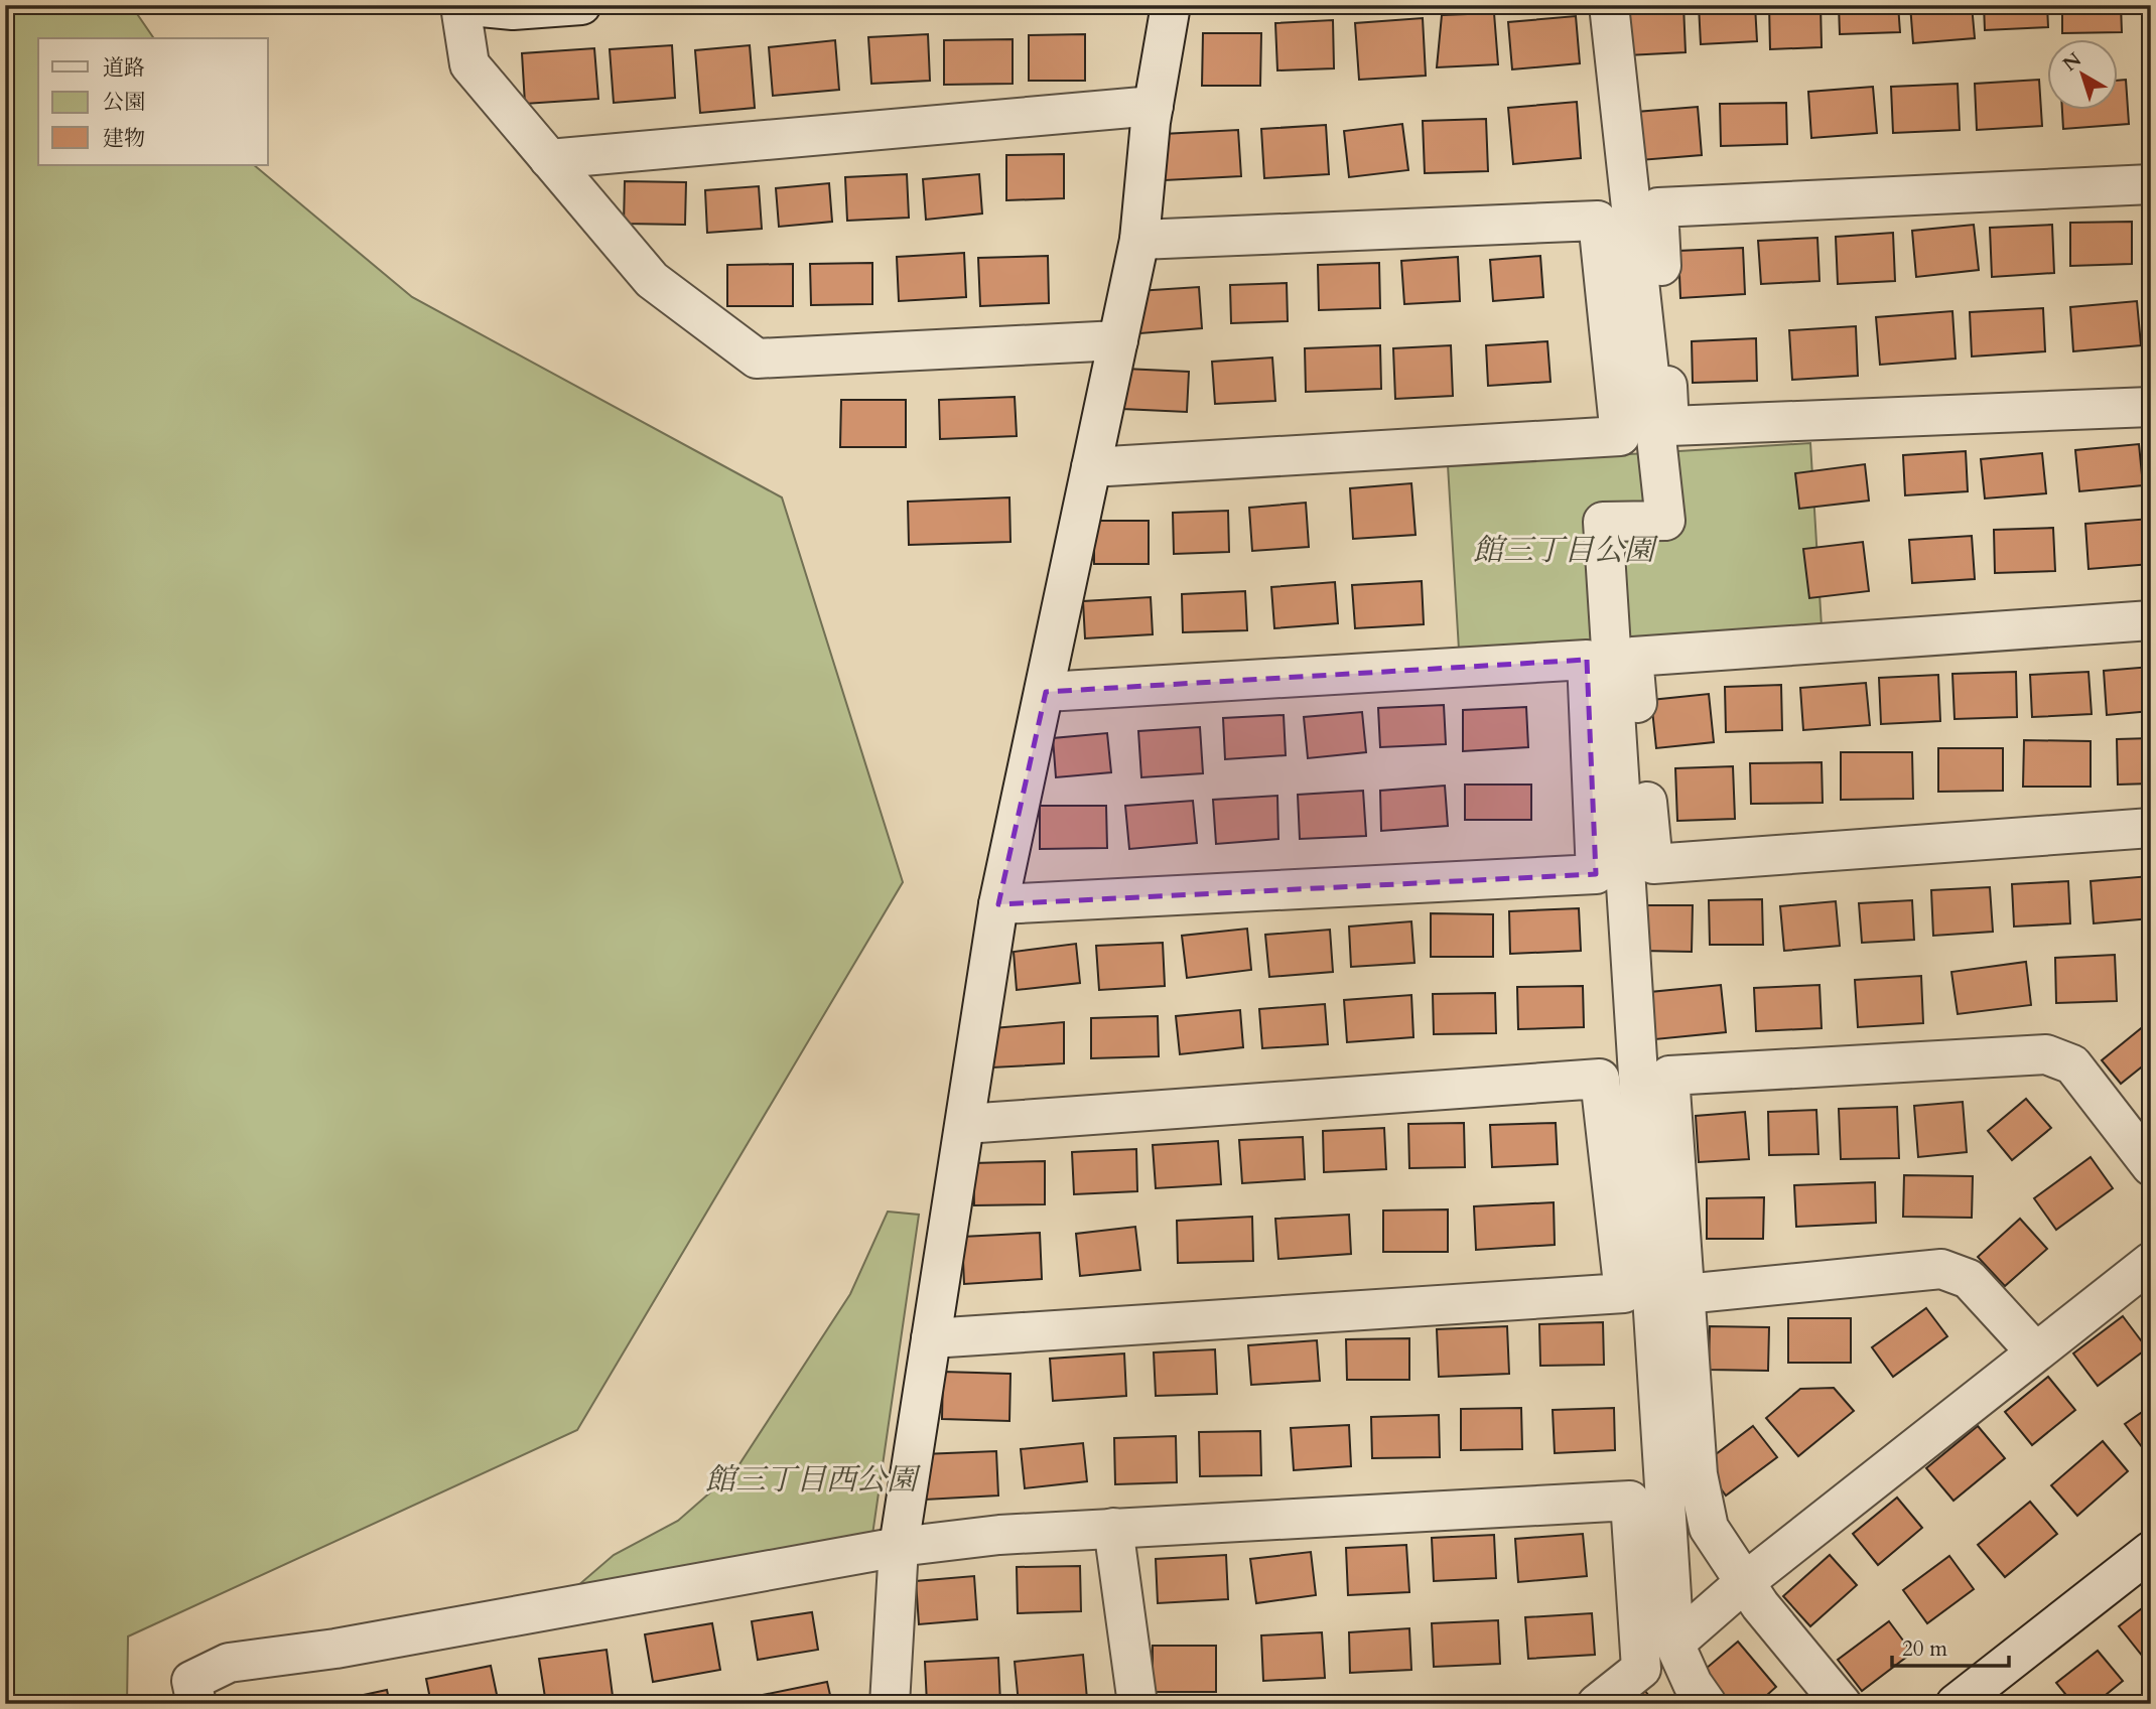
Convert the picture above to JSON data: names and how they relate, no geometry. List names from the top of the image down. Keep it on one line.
{"parks":["館三丁目公園","館三丁目西公園"],"legend":["道路","公園","建物"],"scale_bar":"20 m","north":"top left"}
